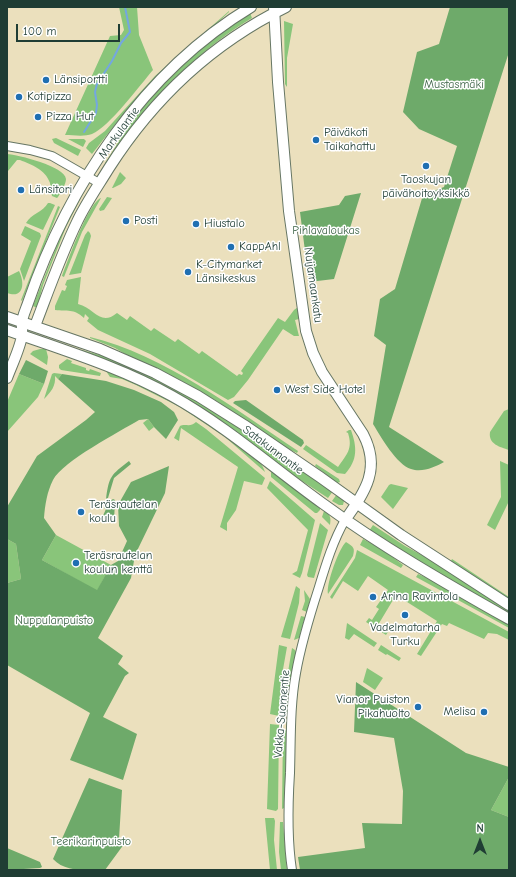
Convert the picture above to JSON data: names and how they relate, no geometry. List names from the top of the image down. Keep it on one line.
{"streets":{"main road":["Markulantie","Nuijamaankatu","Satakunnantie"],"street":["Vakka-Suomentie"]},"crossings":[["Markulantie","Nuijamaankatu"],["Markulantie","Satakunnantie"],["Nuijamaankatu","Satakunnantie"],["Nuijamaankatu","Vakka-Suomentie"],["Satakunnantie","Vakka-Suomentie"]],"parks":["Mustasmäki","Pihlavaloukas","Nuppulanpuisto","Teerikarinpuisto"],"places":["Länsiportti","Kotipizza","Pizza Hut","Päiväkoti Taikahattu","Taoskujan päivähoitoyksikkö","Länsitori","Posti","Hiustalo","KappAhl","K-Citymarket Länsikeskus","West Side Hotel","Teräsrautelan koulu","Teräsrautelan koulun kenttä","Arina Ravintola","Vadelmatarha Turku","Vianor Puiston Pikahuolto","Melisa"],"scale_bar":"100 m","north":"top"}
